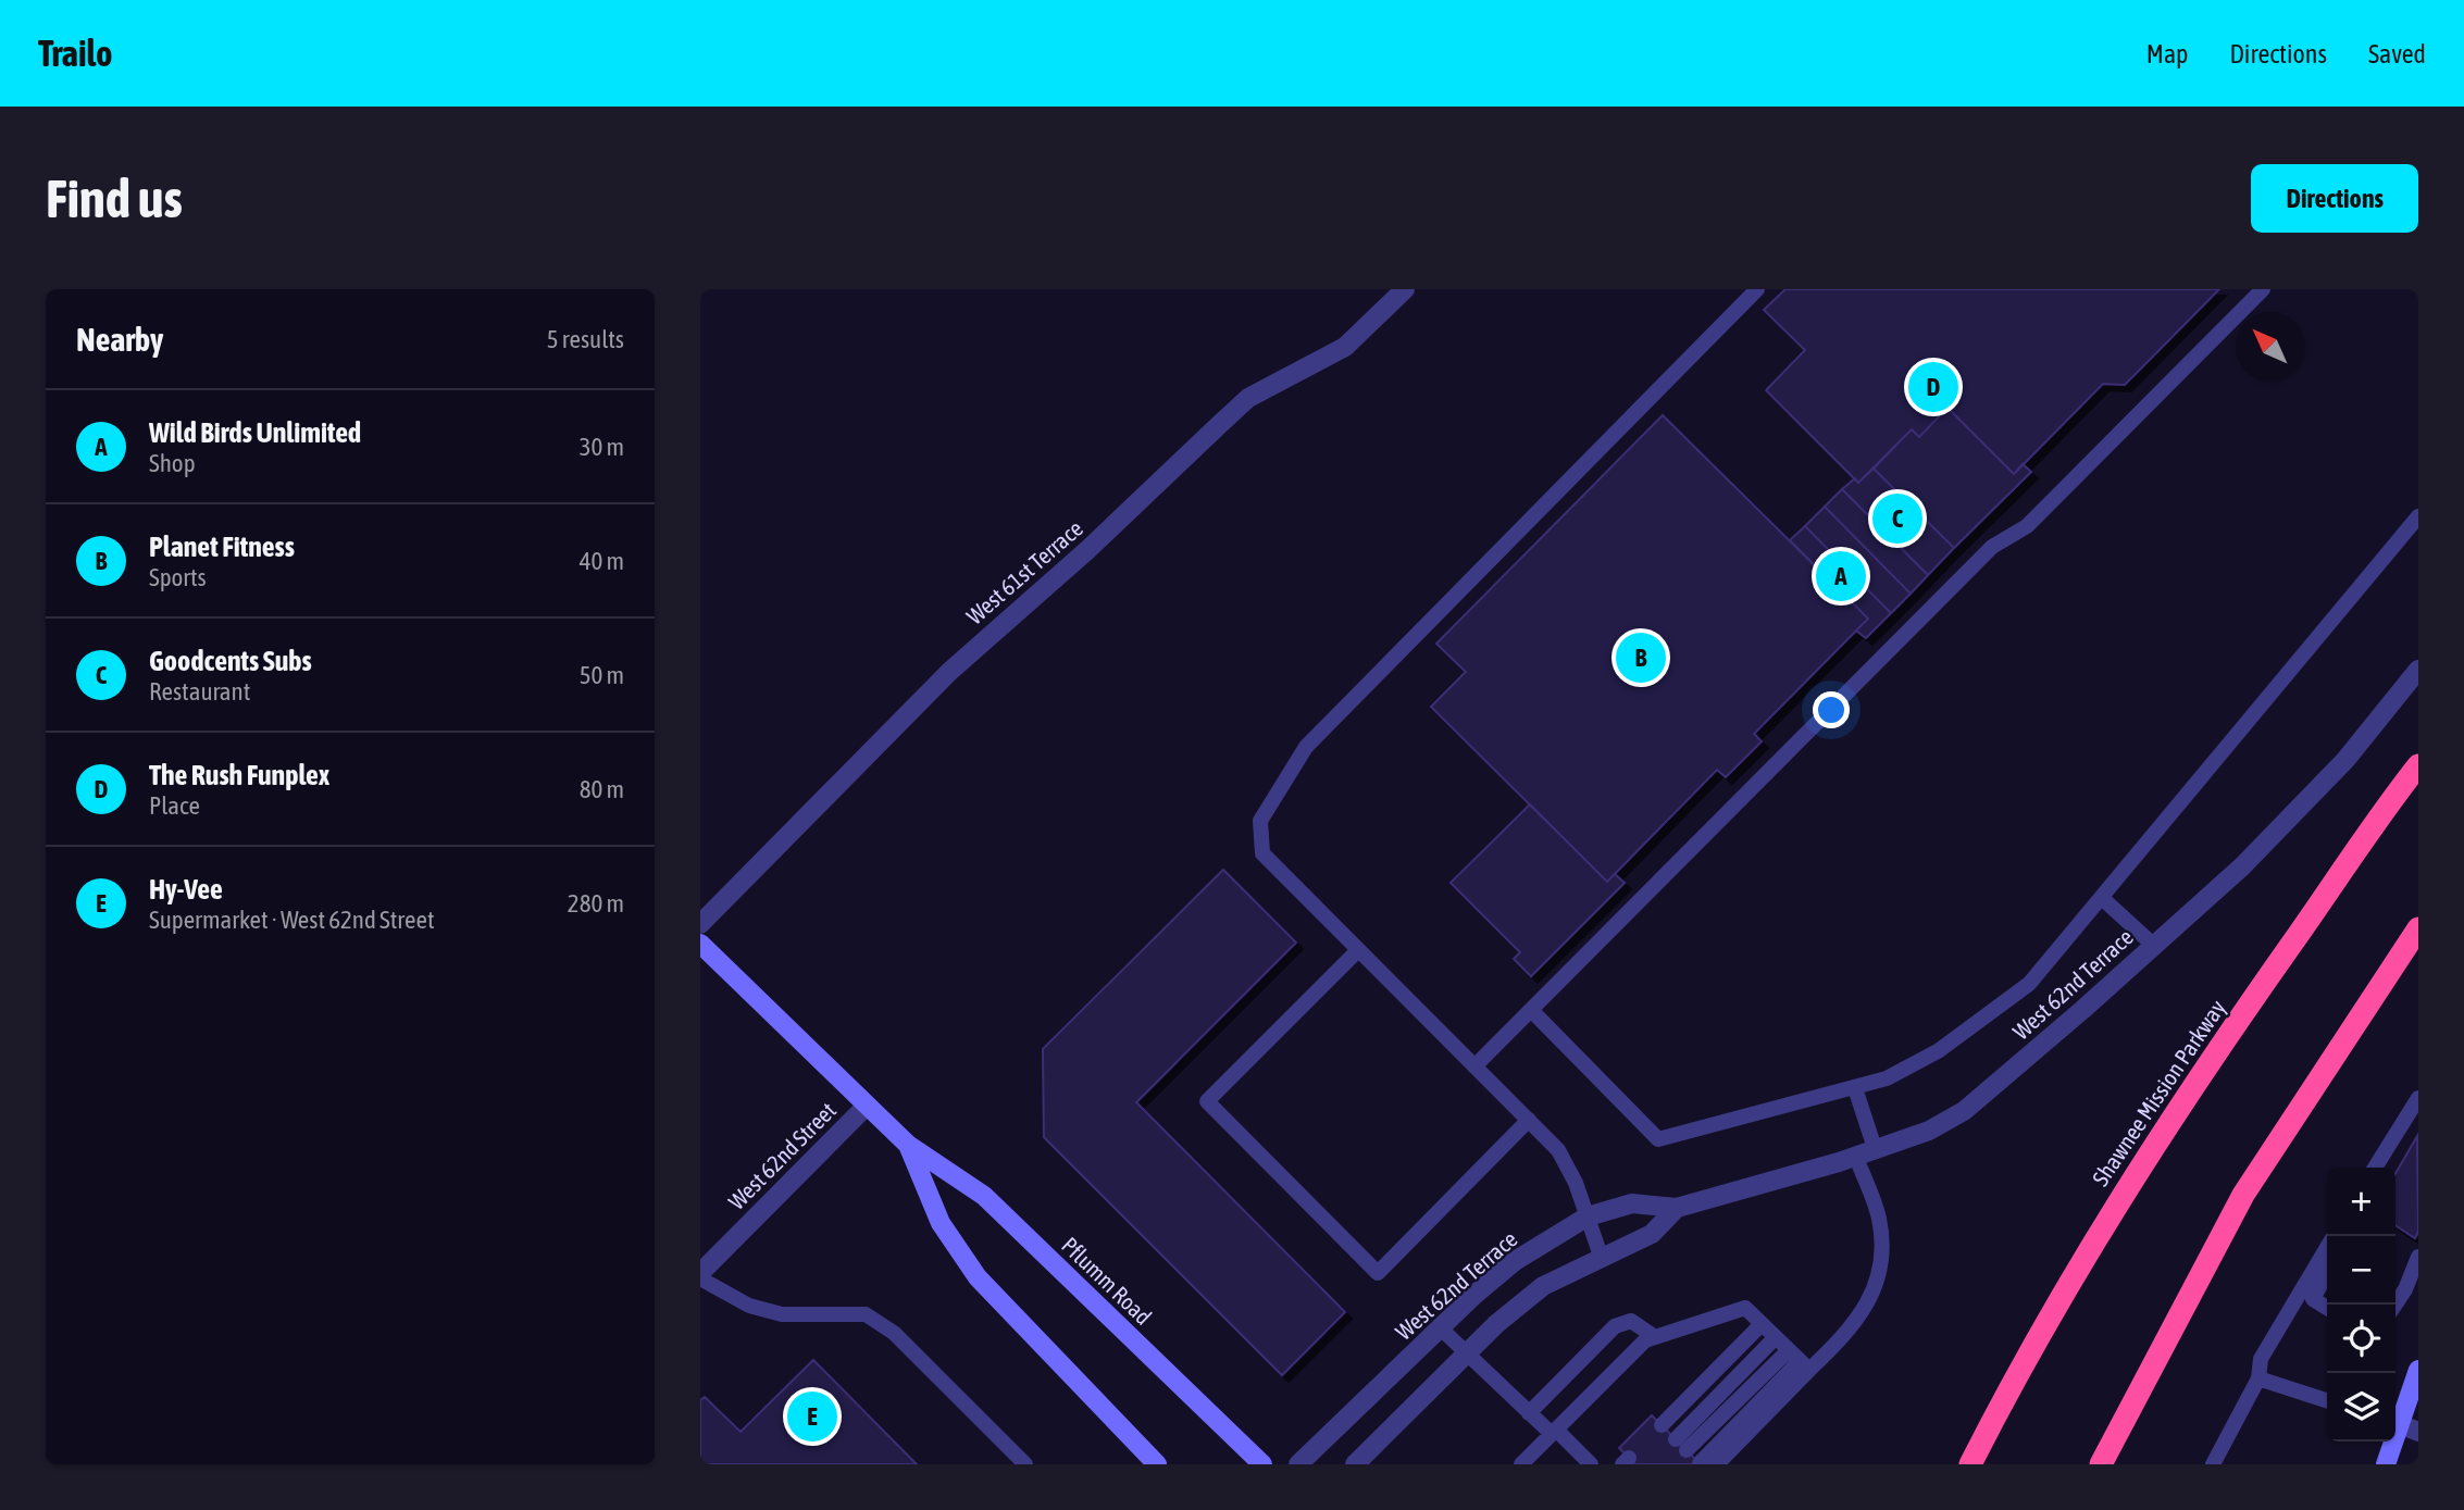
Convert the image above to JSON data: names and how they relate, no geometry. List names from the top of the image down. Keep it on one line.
{"streets":{"highway":["Shawnee Mission Parkway"],"main road":["Pflumm Road"],"street":["West 61st Terrace","West 62nd Terrace","West 62nd Street"]},"crossings":[["West 62nd Street","Pflumm Road"]],"north":"top left","page":{"header":"Trailo","nav":["Map","Directions","Saved"],"buttons":"Directions","title":"Find us","heading":["Nearby","5 results"],"pins":["D","C","A","B","E"],"list":[{"mark":"A","name":"Wild Birds Unlimited","note":"Shop","value":"30 m"},{"mark":"B","name":"Planet Fitness","note":"Sports","value":"40 m"},{"mark":"C","name":"Goodcents Subs","note":"Restaurant","value":"50 m"},{"mark":"D","name":"The Rush Funplex","note":"Place","value":"80 m"},{"mark":"E","name":"Hy-Vee","note":"Supermarket · West 62nd Street","value":"280 m"}],"map_buttons":["+","−"]}}
